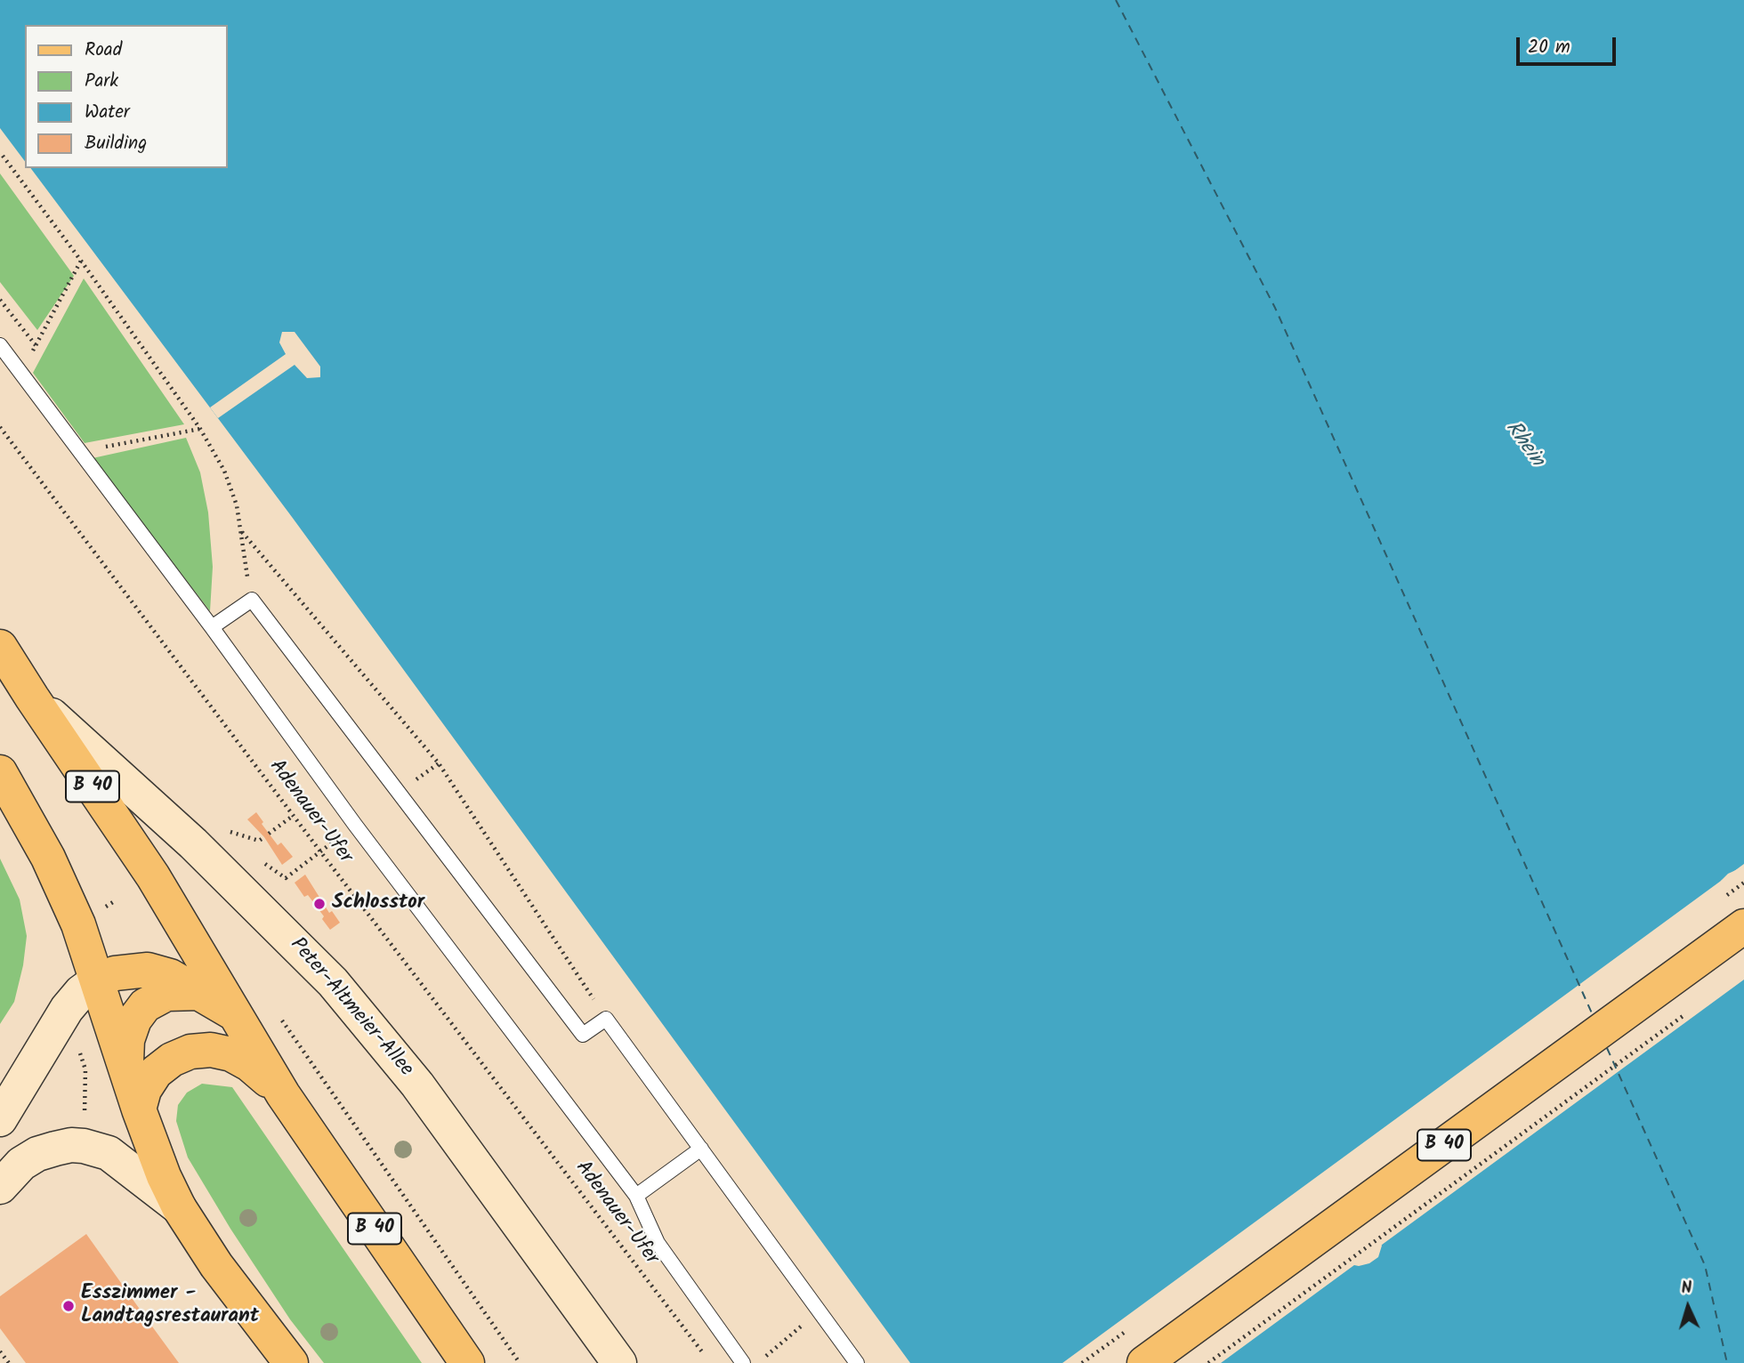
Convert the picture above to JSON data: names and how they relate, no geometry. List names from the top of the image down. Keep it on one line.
{"streets":{"main road":["B 40","Peter-Altmeier-Allee"],"path":["Adenauer-Ufer"]},"crossings":[["B 40","Peter-Altmeier-Allee"]],"water":["Rhein"],"places":["Schlosstor","Esszimmer - Landtagsrestaurant"],"legend":["Road","Park","Water","Building"],"scale_bar":"20 m","north":"top"}
